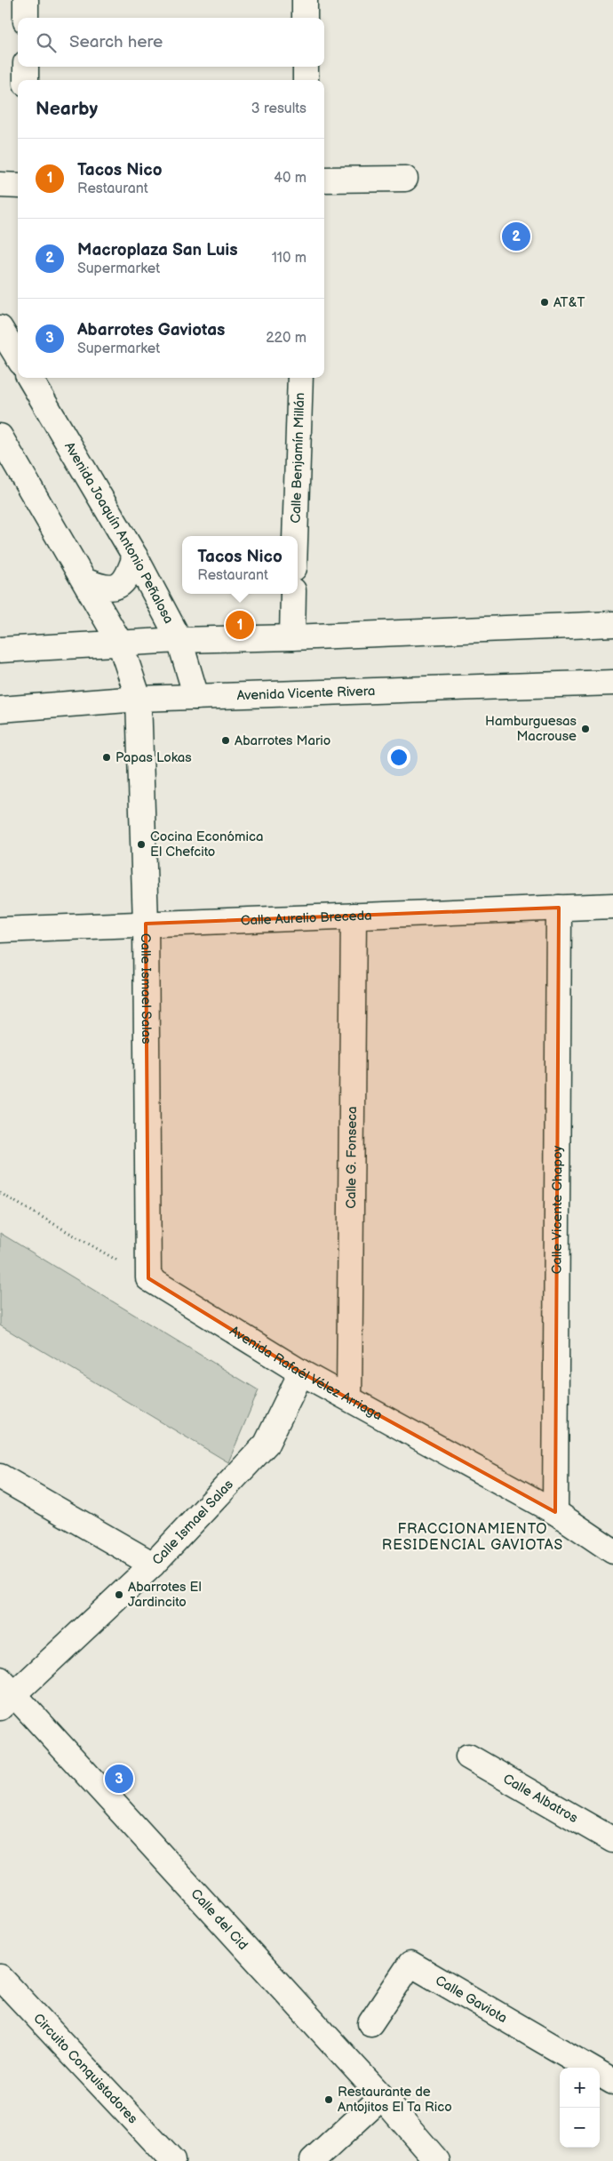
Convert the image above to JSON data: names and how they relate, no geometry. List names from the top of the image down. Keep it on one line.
{"streets":{"street":["Calle Benjamín Millán","Avenida Joaquín Antonio Peñalosa","Avenida Vicente Rivera","Calle Aurelio Breceda","Calle Ismael Salas","Calle G. Fonseca","Calle Vicente Chapoy","Avenida Rafaél Vélez Arriaga","Calle Albatros","Calle del Cid","Calle Gaviota","Circuito Conquistadores"]},"crossings":[["Avenida Joaquín Antonio Peñalosa","Avenida Vicente Rivera"],["Avenida Vicente Rivera","Calle Ismael Salas"],["Calle Aurelio Breceda","Calle Ismael Salas"],["Calle Aurelio Breceda","Calle G. Fonseca"],["Calle Aurelio Breceda","Calle Vicente Chapoy"],["Calle Ismael Salas","Avenida Rafaél Vélez Arriaga"],["Calle Ismael Salas","Calle del Cid"],["Calle G. Fonseca","Avenida Rafaél Vélez Arriaga"],["Calle Vicente Chapoy","Avenida Rafaél Vélez Arriaga"]],"districts":["FRACCIONAMIENTO RESIDENCIAL GAVIOTAS"],"places":["AT&T","Hamburguesas Macrouse","Abarrotes Mario","Papas Lokas","Cocina Económica El Chefcito","Abarrotes El Jardincito","Restaurante de Antojitos El Ta Rico"],"page":{"search":"Search here","heading":["Nearby","3 results"],"list":[{"mark":"1","name":"Tacos Nico","note":"Restaurant","value":"40 m"},{"mark":"2","name":"Macroplaza San Luis","note":"Supermarket","value":"110 m"},{"mark":"3","name":"Abarrotes Gaviotas","note":"Supermarket","value":"220 m"}],"pins":["2","1","3"],"popup":["Tacos Nico","Restaurant"],"map_buttons":["+","−"]}}
